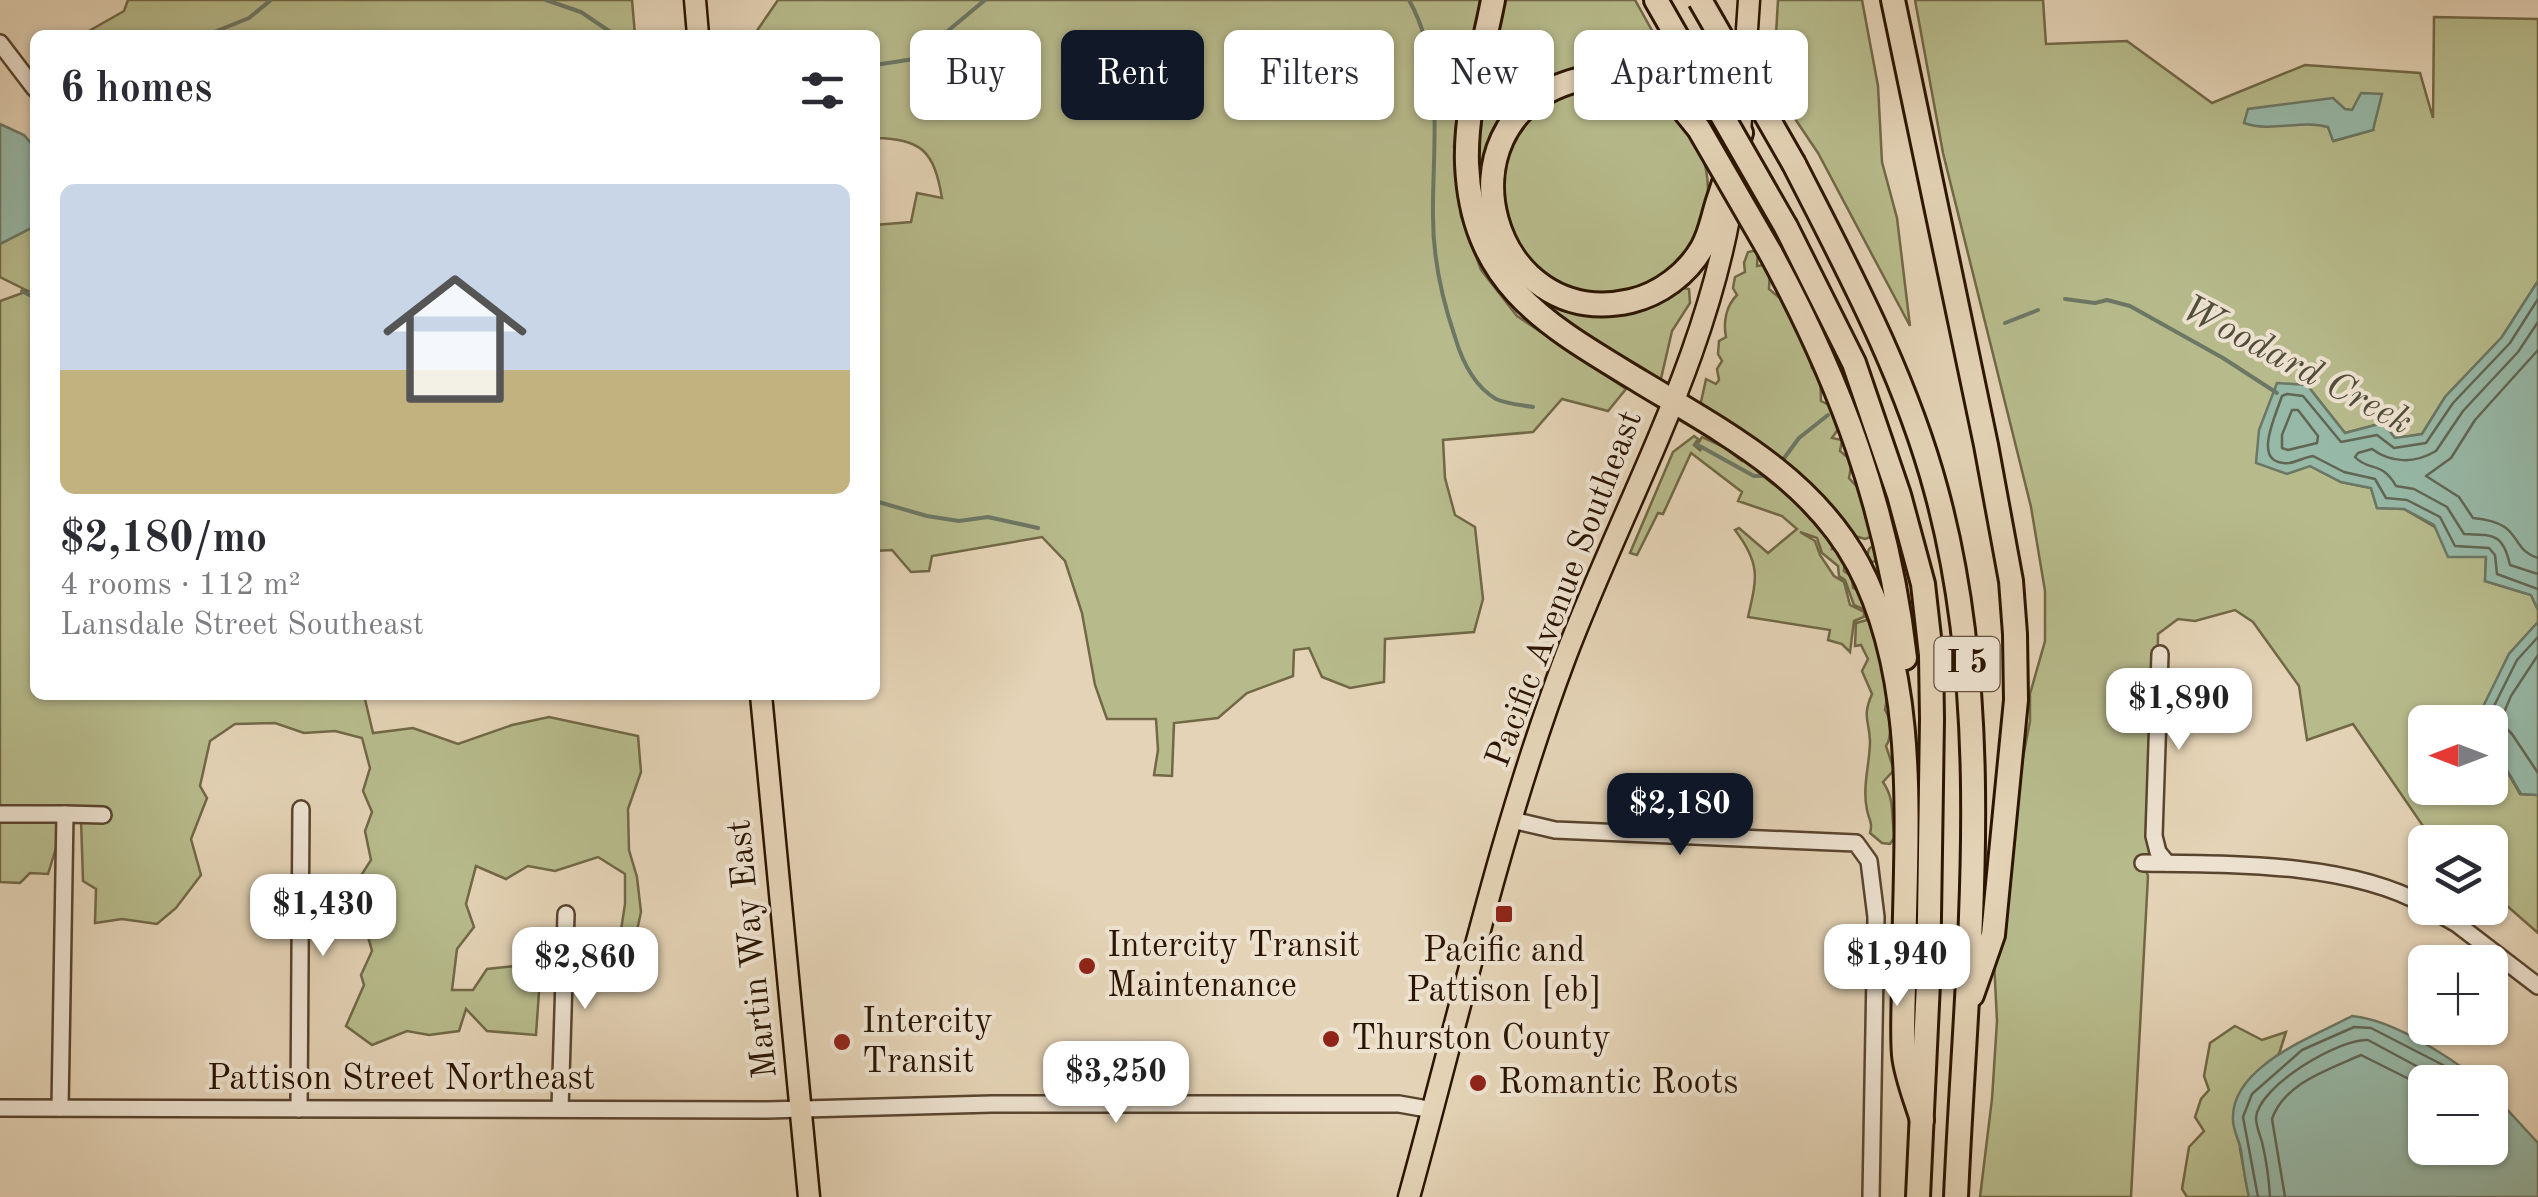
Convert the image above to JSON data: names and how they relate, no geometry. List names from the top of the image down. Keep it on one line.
{"streets":{"highway":["I 5"],"main road":["Pacific Avenue Southeast","Martin Way East"],"street":["Pattison Street Northeast"]},"crossings":[["Pacific Avenue Southeast","Pattison Street Northeast"],["Martin Way East","Pattison Street Northeast"]],"water":["Woodard Creek"],"places":{"transit":["Pacific and Pattison [eb]"],"other":["Intercity Transit Maintenance","Thurston County","Intercity Transit","Romantic Roots"]},"north":"left","page":{"chip":["Buy","Rent","Filters","New","Apartment"],"heading":"6 homes","list":[{"name":"$2,180/mo","note":"4 rooms · 112 m² · Lansdale Street Southeast"}],"price":["$1,890","$2,180","$1,430","$1,940","$2,860","$3,250"],"map_buttons":["+","−"]}}
